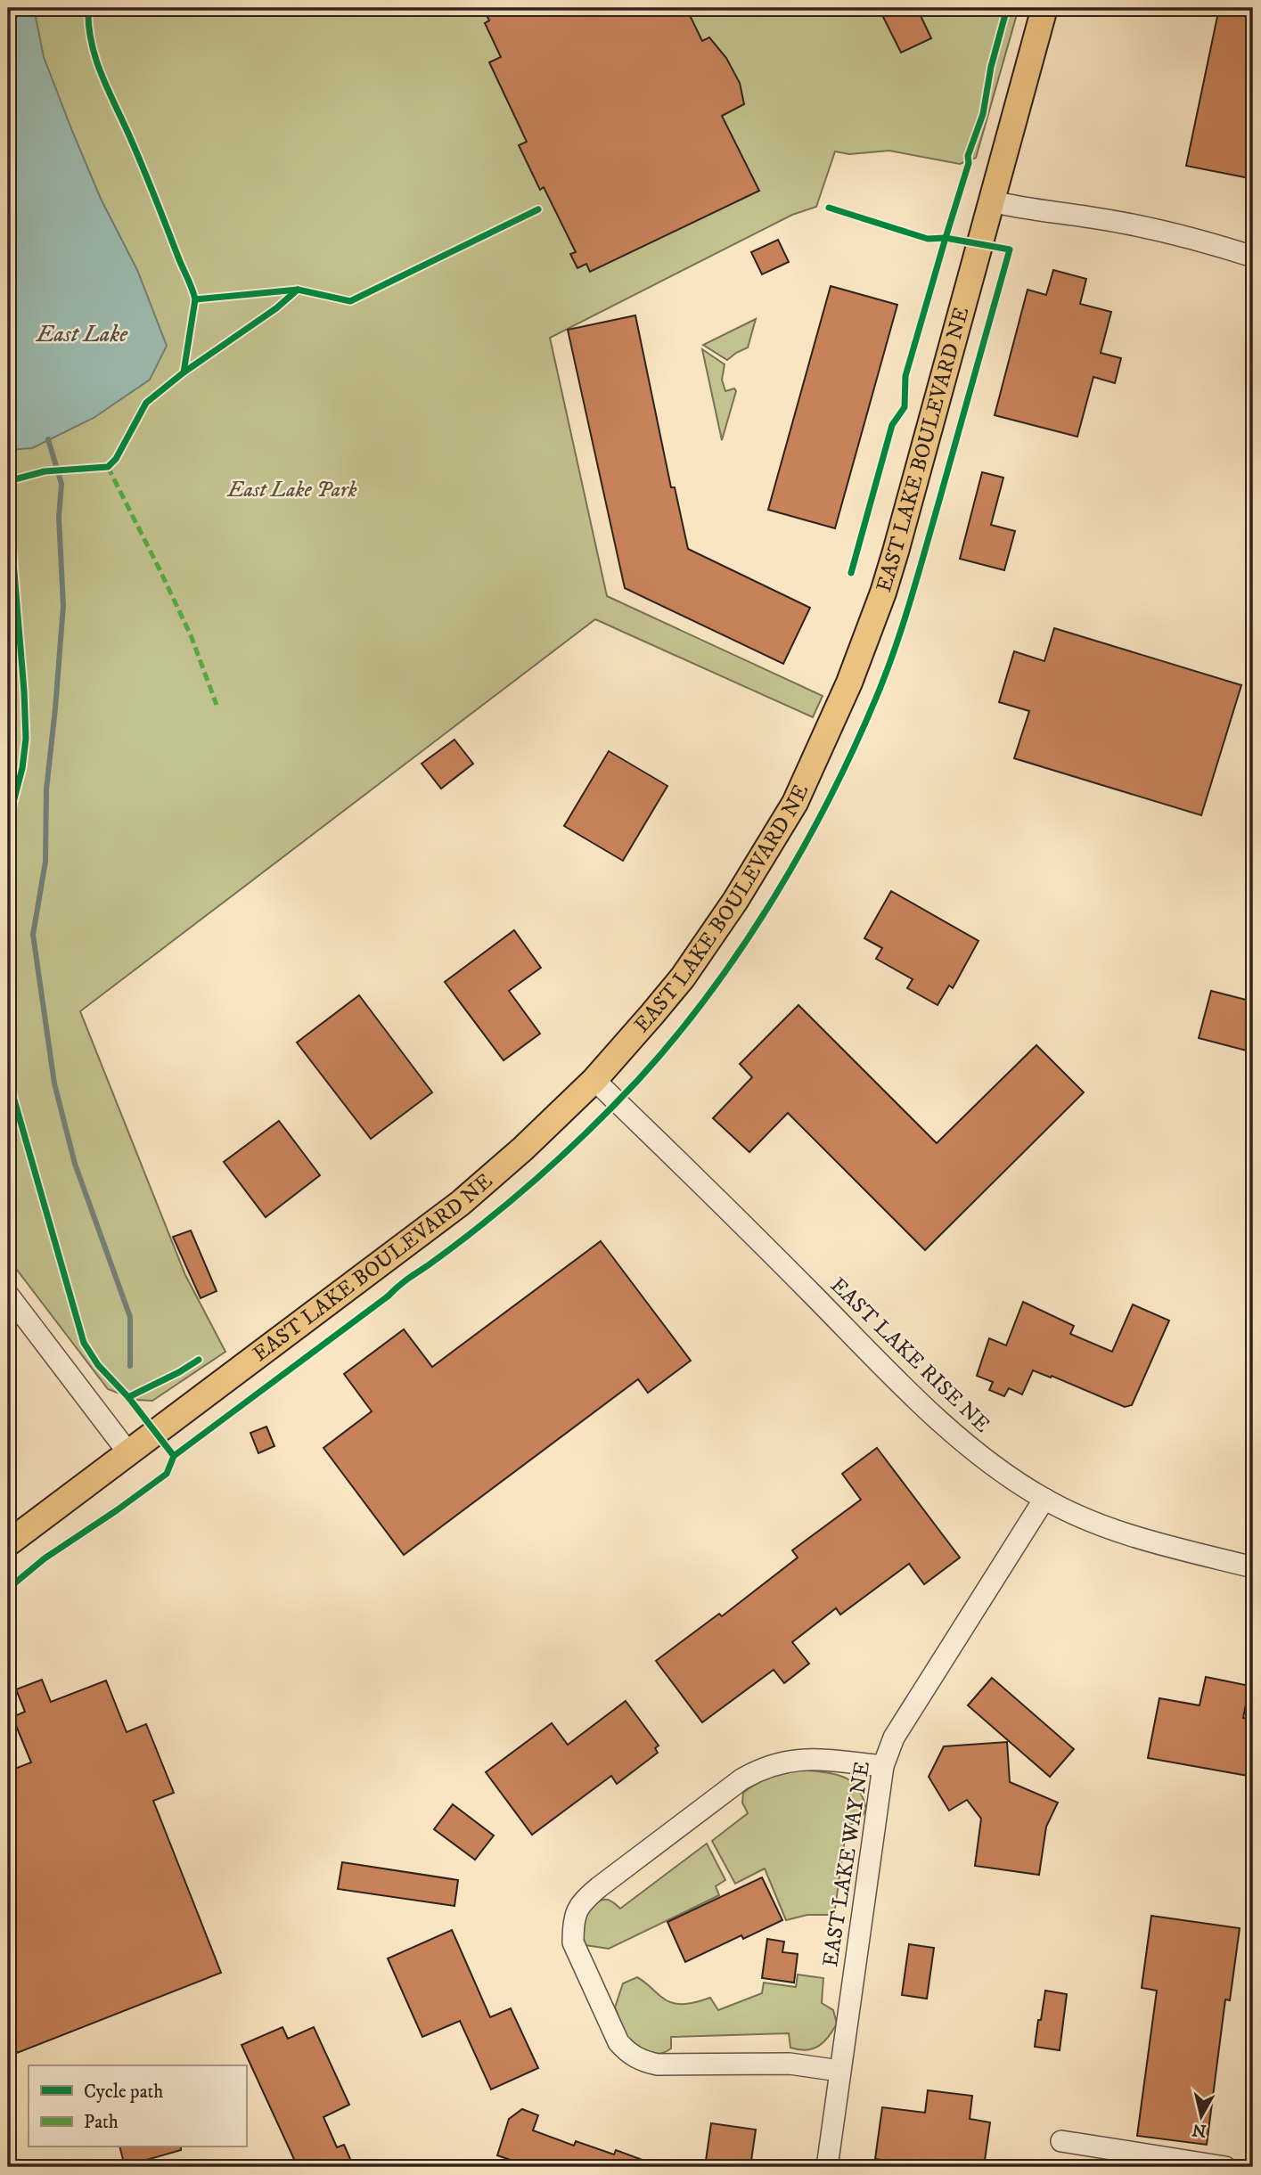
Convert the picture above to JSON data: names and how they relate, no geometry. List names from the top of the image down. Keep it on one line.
{"streets":{"main road":["EAST LAKE BOULEVARD NE"],"street":["EAST LAKE RISE NE","EAST LAKE WAY NE"]},"crossings":[["EAST LAKE BOULEVARD NE","EAST LAKE RISE NE"],["EAST LAKE RISE NE","EAST LAKE WAY NE"]],"water":["East Lake"],"parks":["East Lake Park"],"legend":["Cycle path","Path"],"north":"bottom"}
